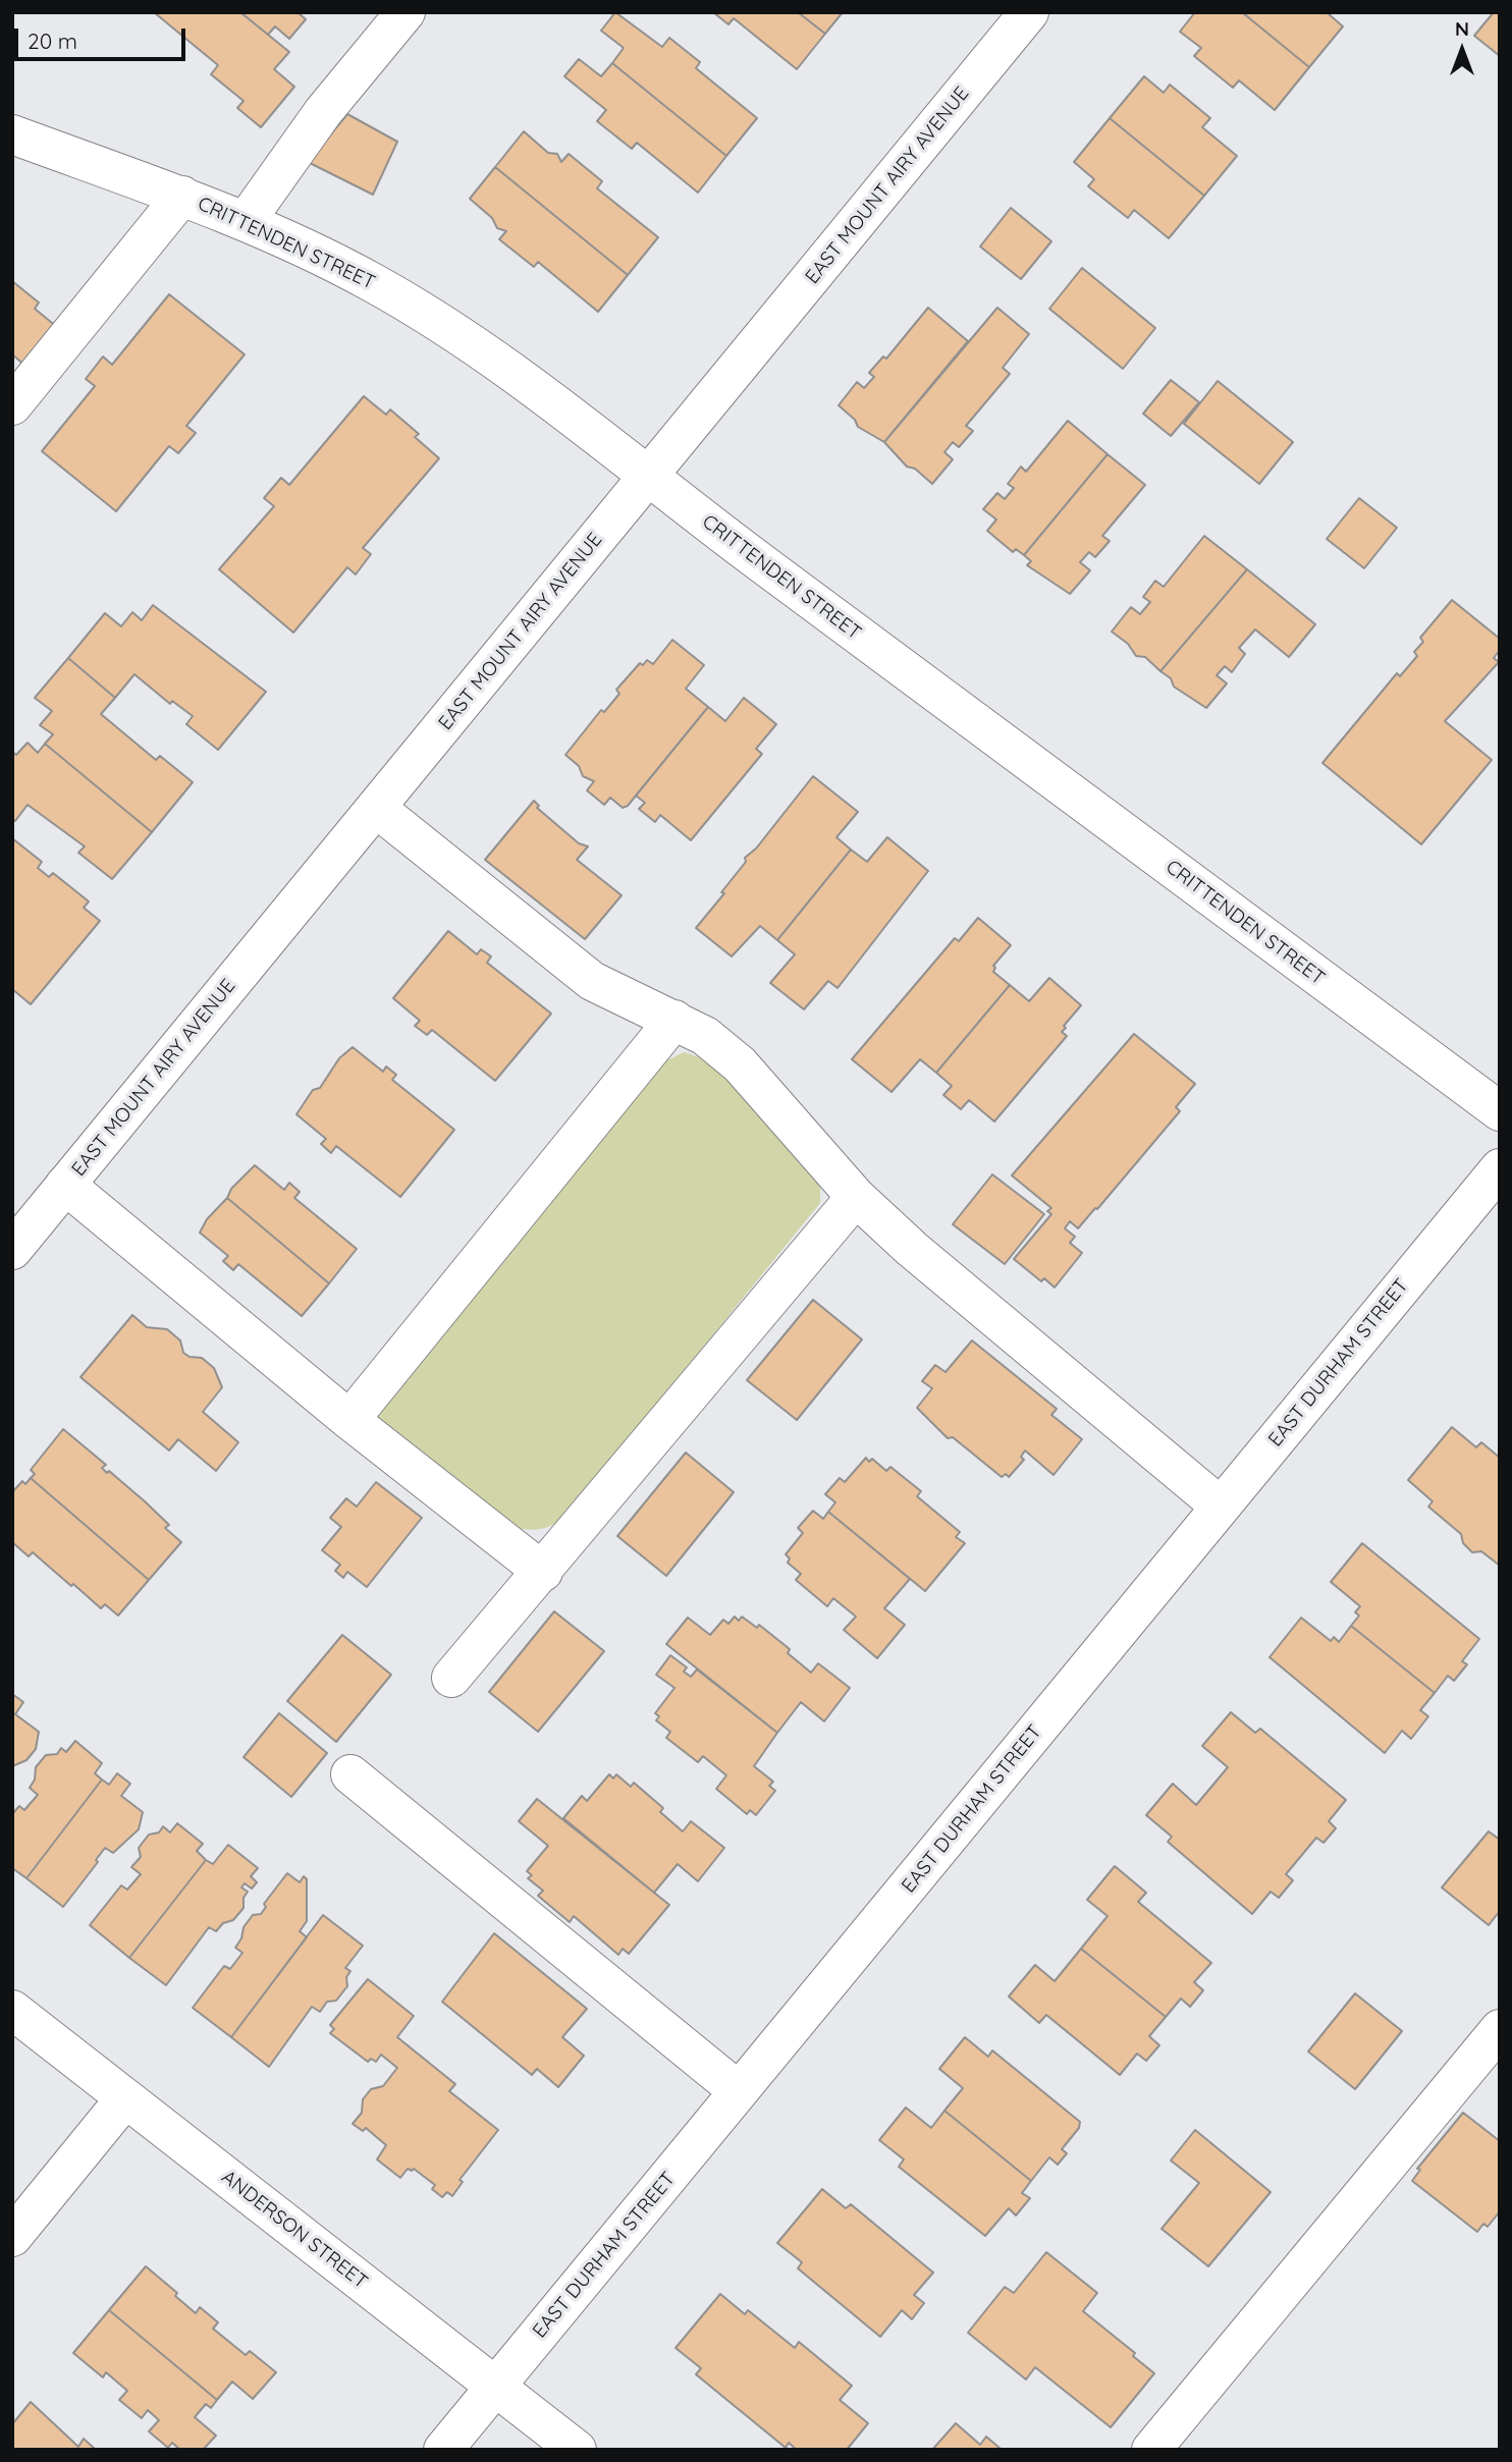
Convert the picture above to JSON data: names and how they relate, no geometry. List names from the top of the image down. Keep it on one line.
{"streets":{"street":["EAST MOUNT AIRY AVENUE","CRITTENDEN STREET","EAST DURHAM STREET","ANDERSON STREET"]},"crossings":[["EAST MOUNT AIRY AVENUE","CRITTENDEN STREET"],["EAST DURHAM STREET","ANDERSON STREET"]],"scale_bar":"20 m","north":"top"}
